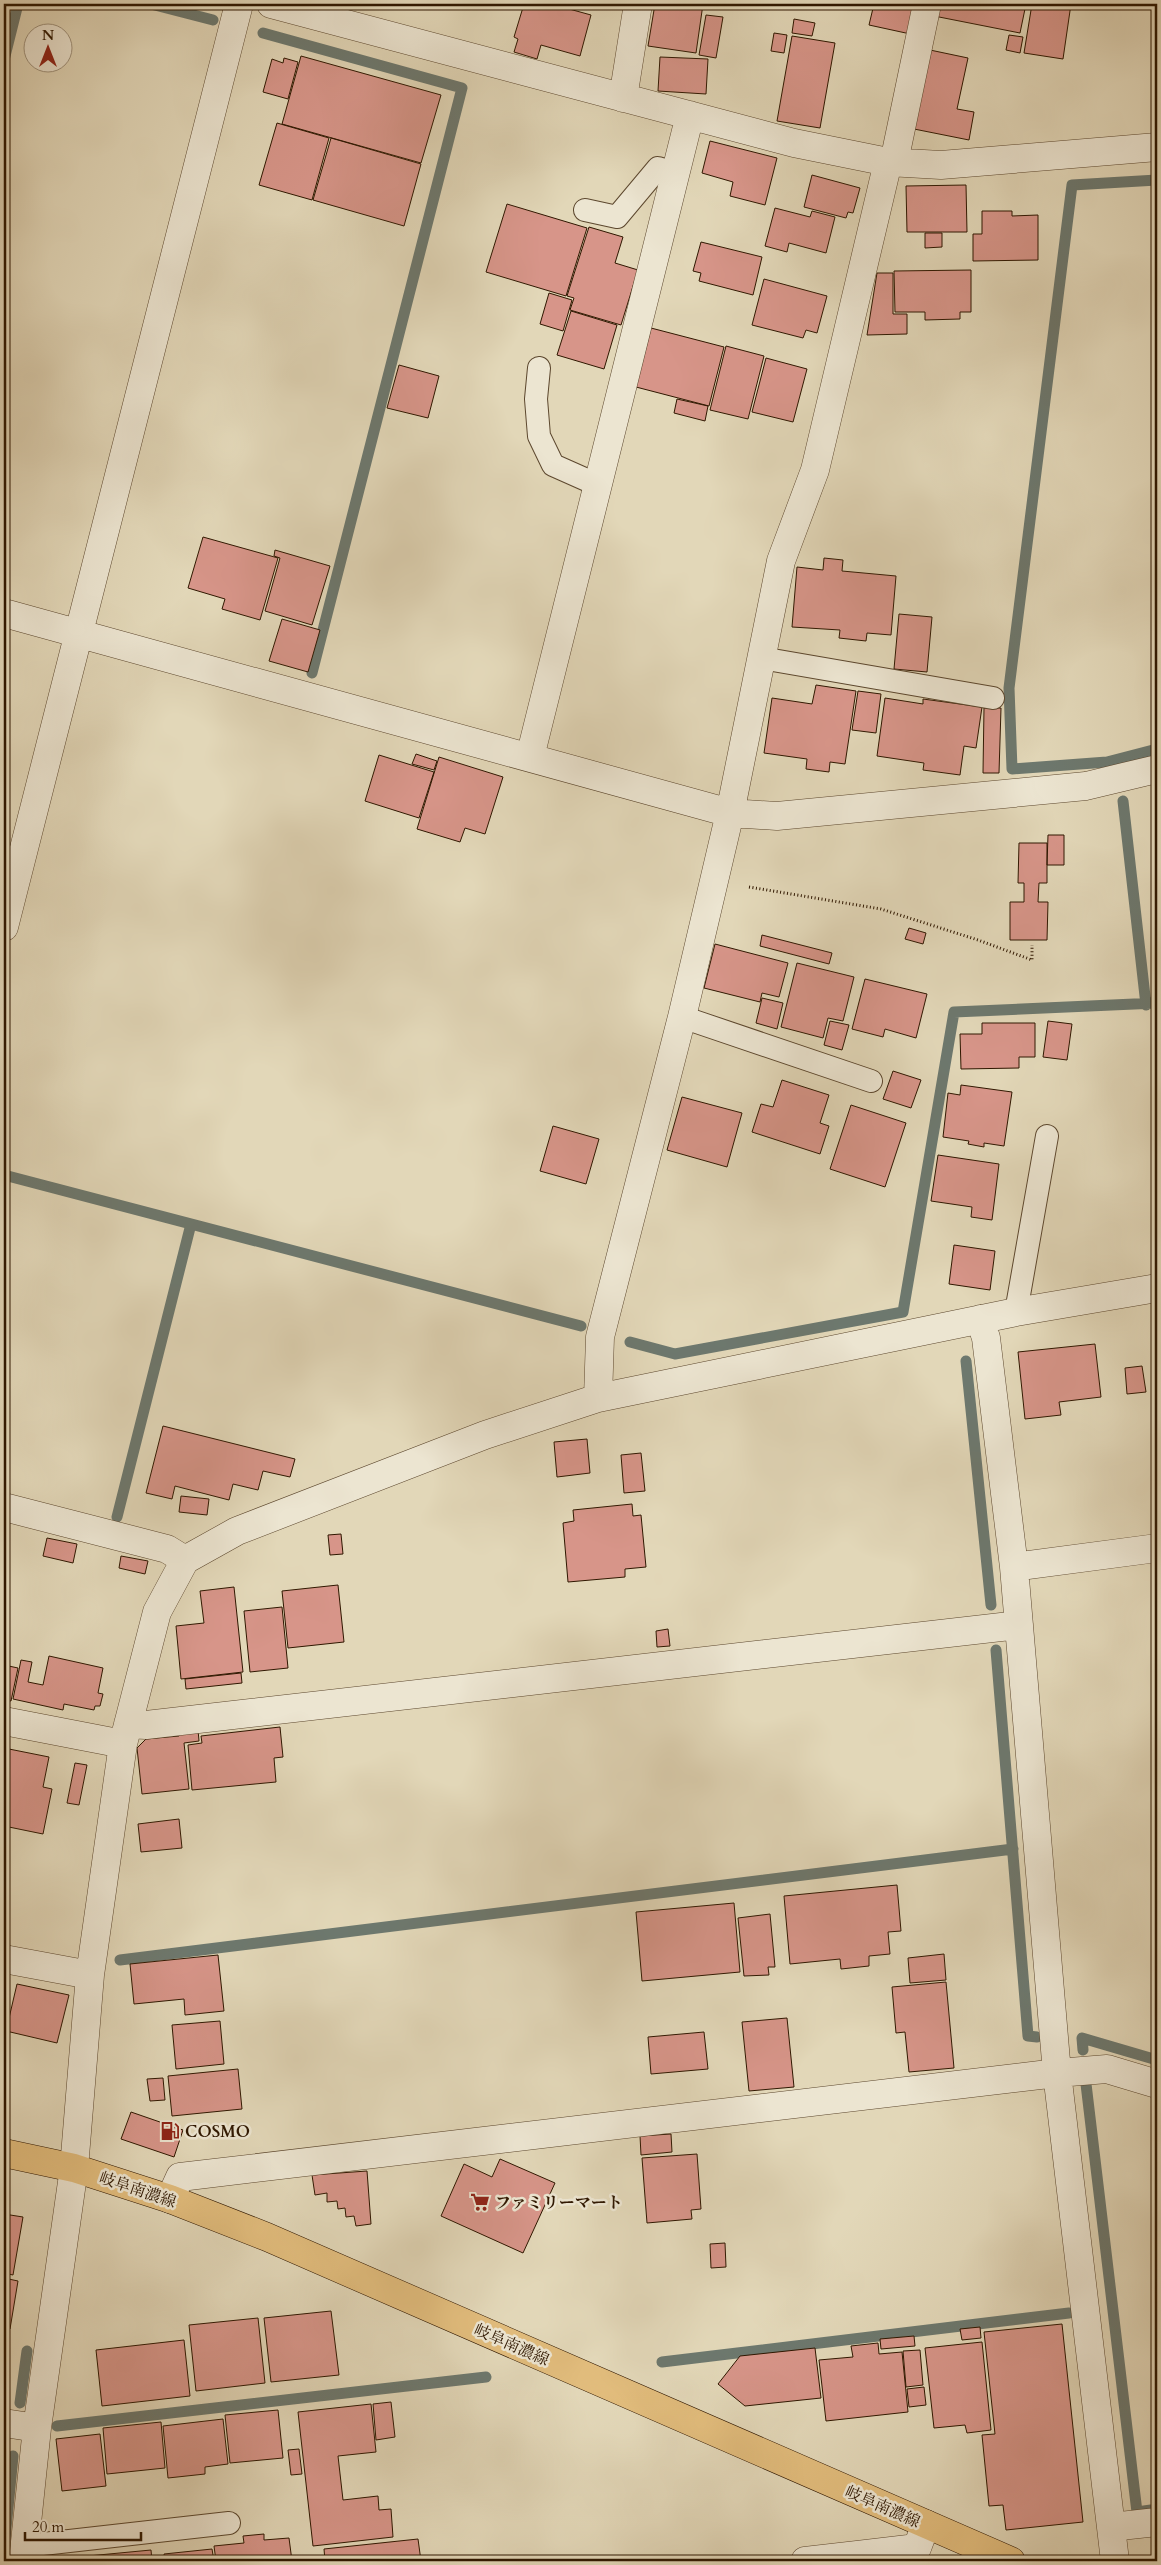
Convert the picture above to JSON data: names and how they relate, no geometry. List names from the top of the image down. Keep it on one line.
{"streets":{"main road":["岐阜南濃線"]},"places":{"fuel station":["COSMO"],"supermarket":["ファミリーマート"]},"scale_bar":"20 m","north":"top"}
